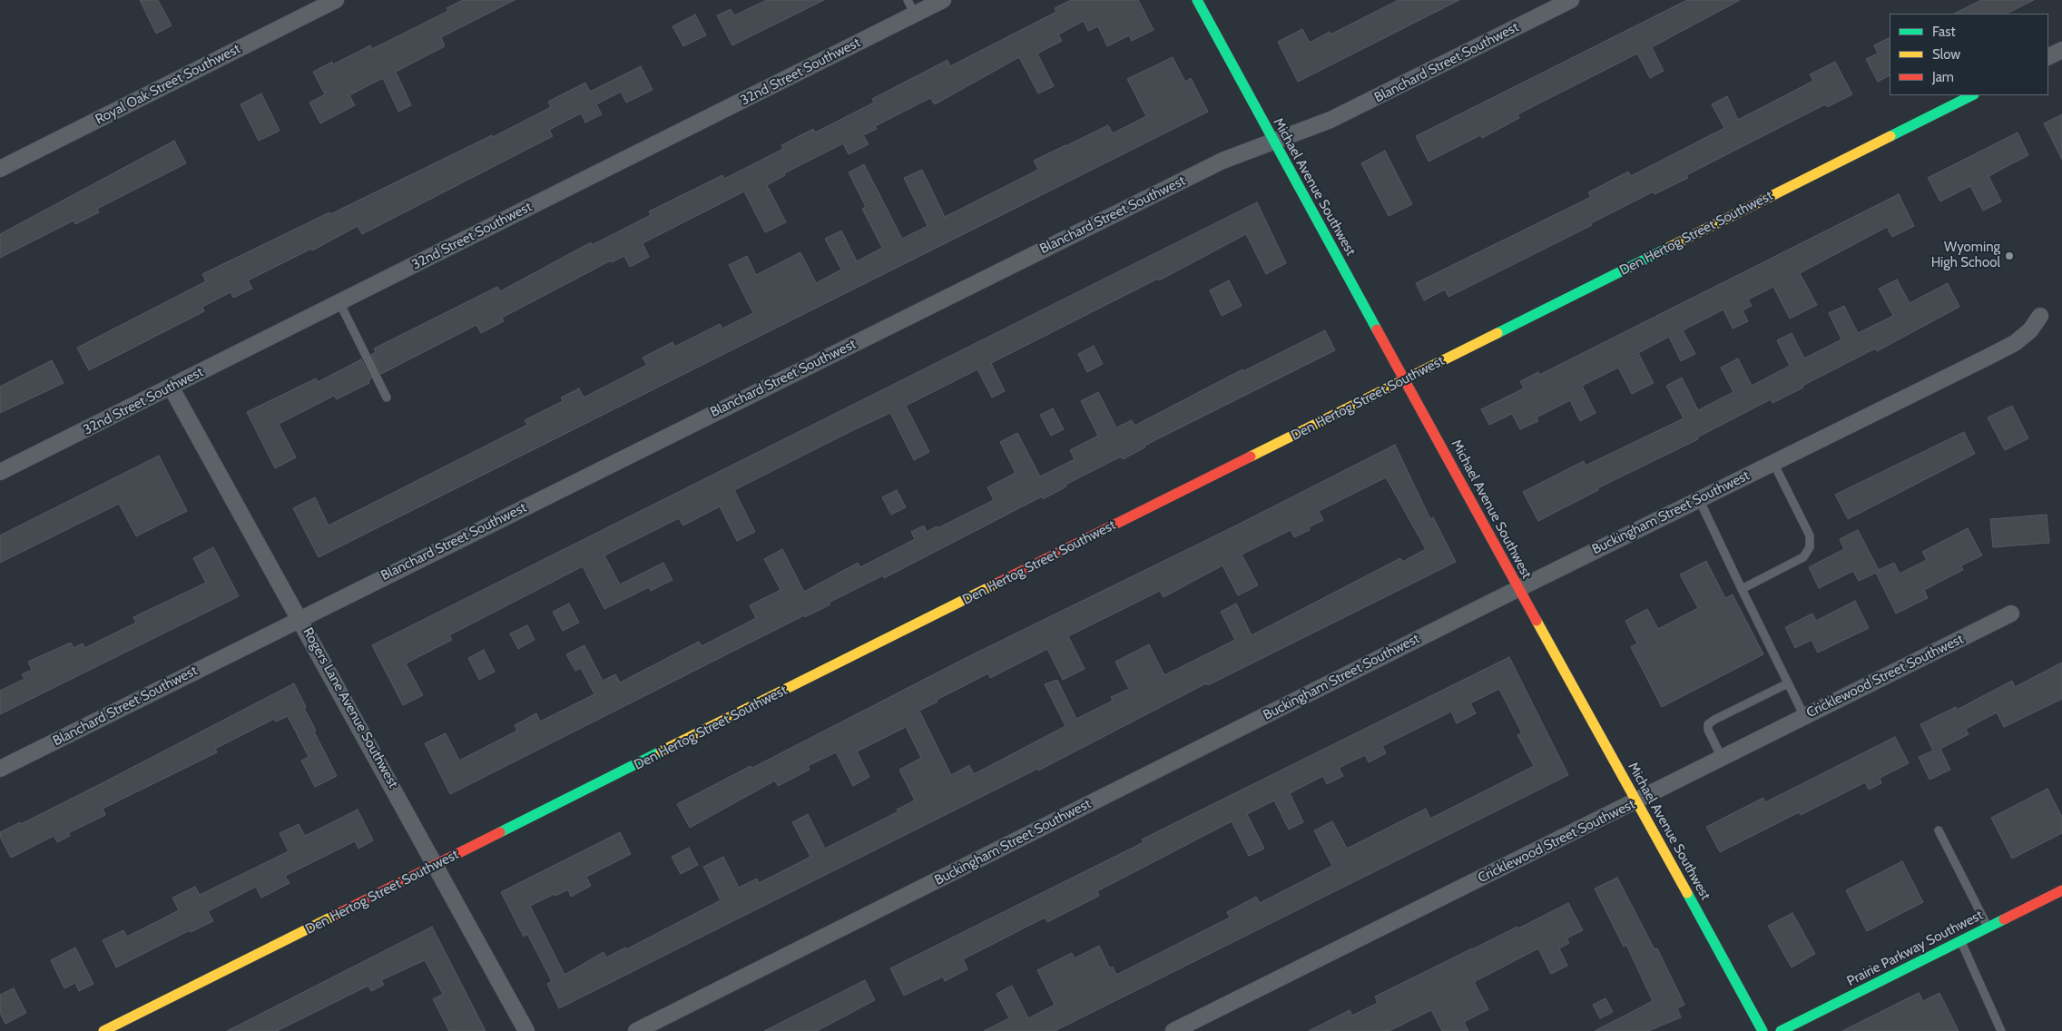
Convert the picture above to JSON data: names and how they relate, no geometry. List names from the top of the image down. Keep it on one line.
{"streets":{"street":["Blanchard Street Southwest","32nd Street Southwest","Royal Oak Street Southwest","Michael Avenue Southwest","Den Hertog Street Southwest","Buckingham Street Southwest","Cricklewood Street Southwest","Rogers Lane Avenue Southwest","Prairie Parkway Southwest"]},"crossings":[["Blanchard Street Southwest","Michael Avenue Southwest"],["Blanchard Street Southwest","Rogers Lane Avenue Southwest"],["32nd Street Southwest","Rogers Lane Avenue Southwest"],["Michael Avenue Southwest","Den Hertog Street Southwest"],["Michael Avenue Southwest","Buckingham Street Southwest"],["Michael Avenue Southwest","Cricklewood Street Southwest"],["Den Hertog Street Southwest","Rogers Lane Avenue Southwest"]],"places":["Wyoming High School"],"legend":["Fast","Slow","Jam"]}
